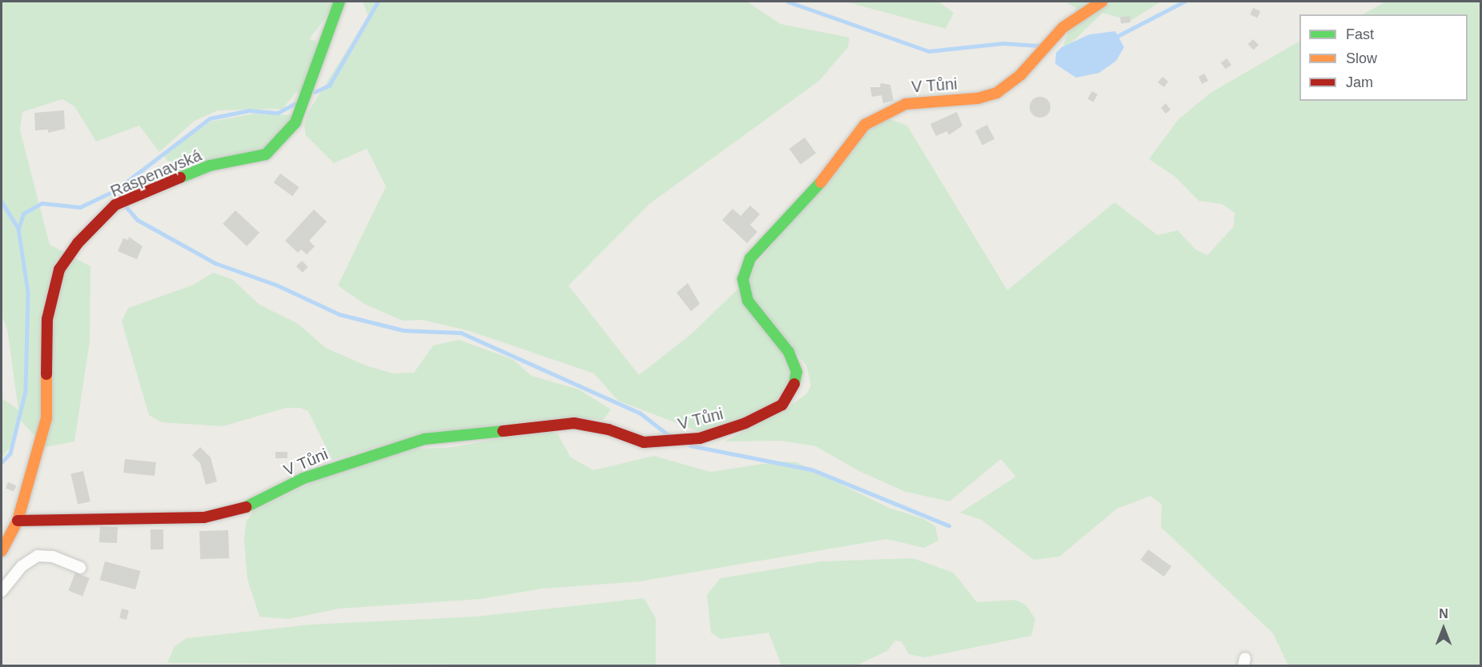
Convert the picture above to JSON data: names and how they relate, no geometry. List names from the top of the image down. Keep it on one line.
{"streets":{"street":["V Tůni","Raspenavská"]},"crossings":[["V Tůni","Raspenavská"]],"legend":["Fast","Slow","Jam"],"north":"top"}
